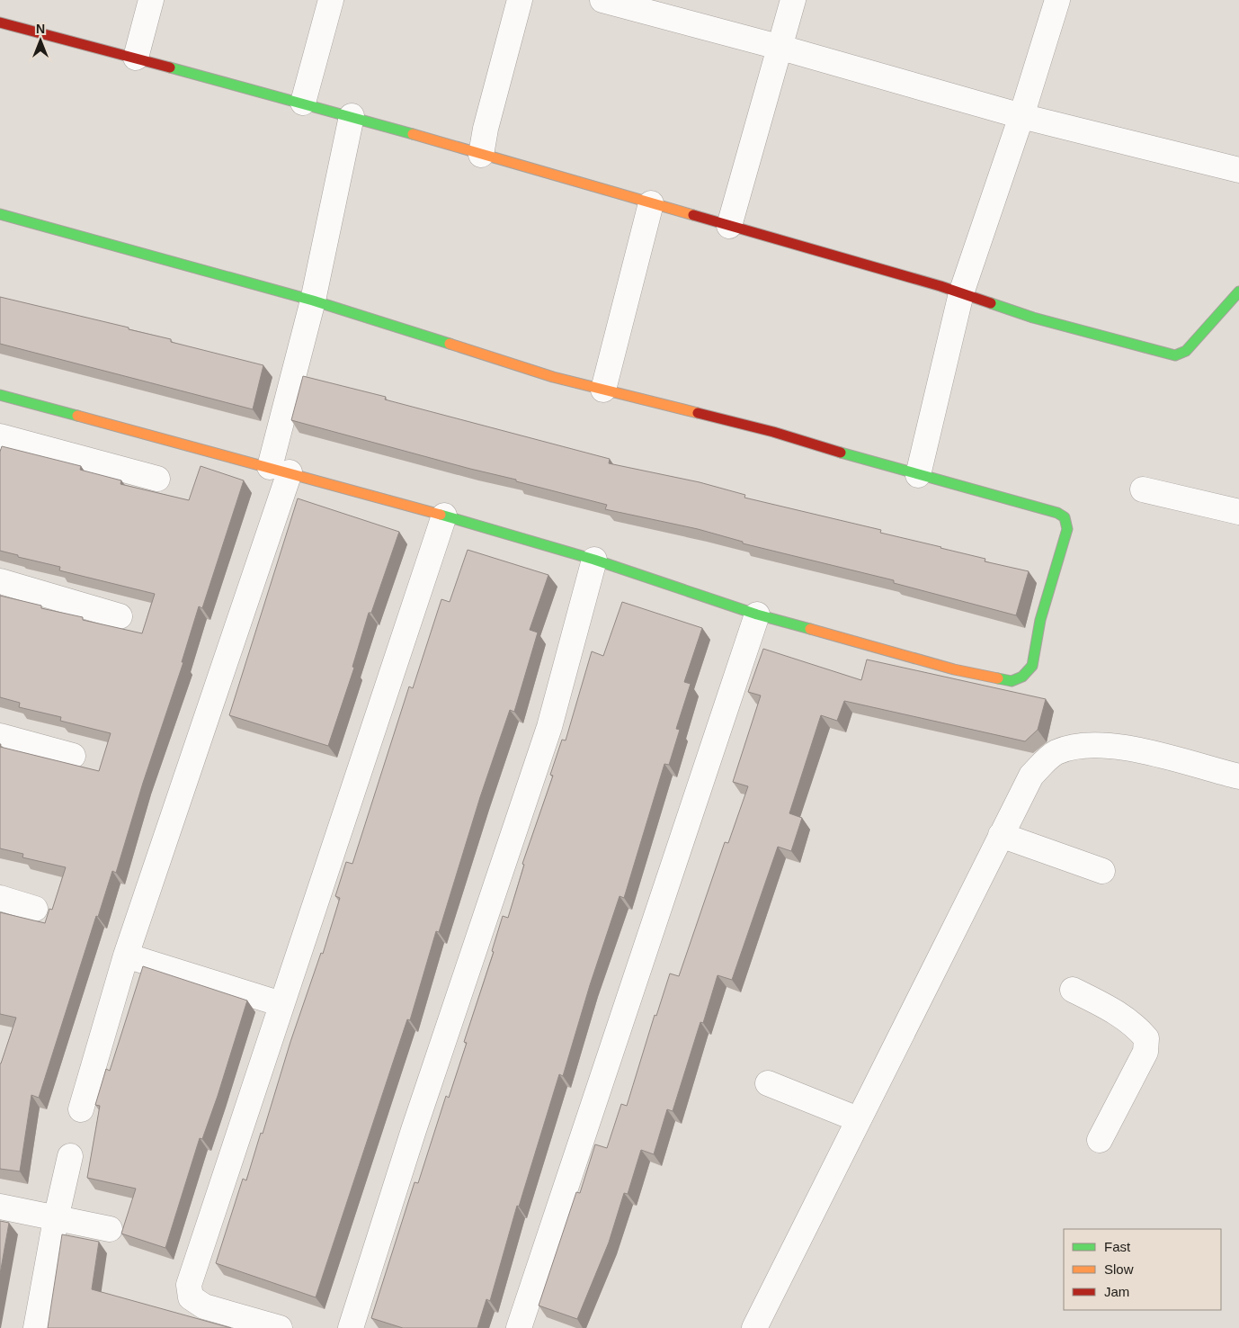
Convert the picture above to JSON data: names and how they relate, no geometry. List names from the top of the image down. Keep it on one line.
{"legend":["Fast","Slow","Jam"],"north":"top"}
